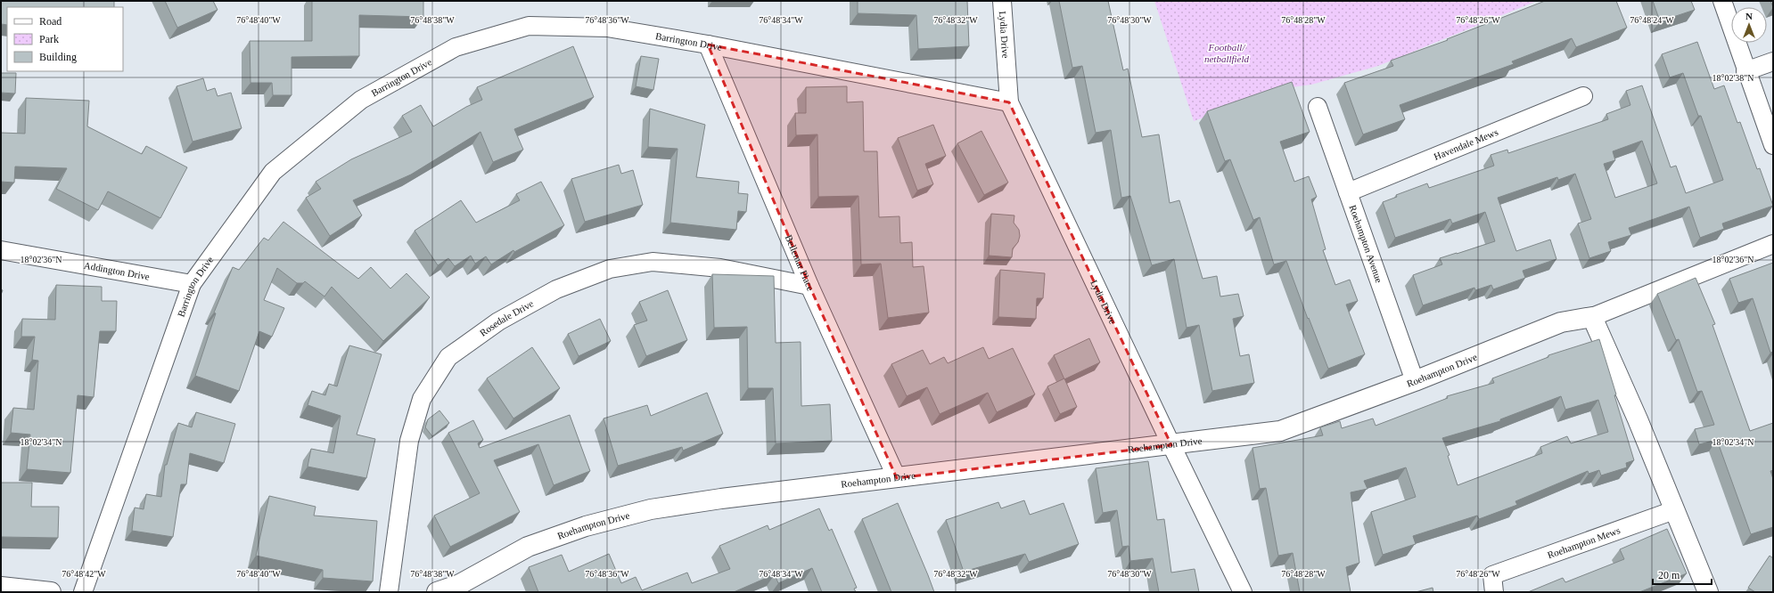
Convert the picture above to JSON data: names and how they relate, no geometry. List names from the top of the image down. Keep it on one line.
{"streets":{"street":["Lydia Drive","Barrington Drive","Havendale Mews","Roehampton Avenue","Bellemar Place","Addington Drive","Rosedale Drive","Roehampton Drive","Roehampton Mews"]},"crossings":[["Lydia Drive","Barrington Drive"],["Lydia Drive","Roehampton Drive"],["Barrington Drive","Bellemar Place"],["Barrington Drive","Addington Drive"],["Havendale Mews","Roehampton Avenue"],["Roehampton Avenue","Roehampton Drive"],["Bellemar Place","Rosedale Drive"],["Bellemar Place","Roehampton Drive"]],"parks":["Football/ netballfield"],"legend":["Road","Park","Building"],"scale_bar":"20 m","north":"top","coordinates":["76°48'40\"W","76°48'38\"W","76°48'36\"W","76°48'34\"W","76°48'32\"W","76°48'30\"W","76°48'28\"W","76°48'26\"W","76°48'24\"W","18°02'38\"N","18°02'36\"N","18°02'34\"N","76°48'42\"W"]}
